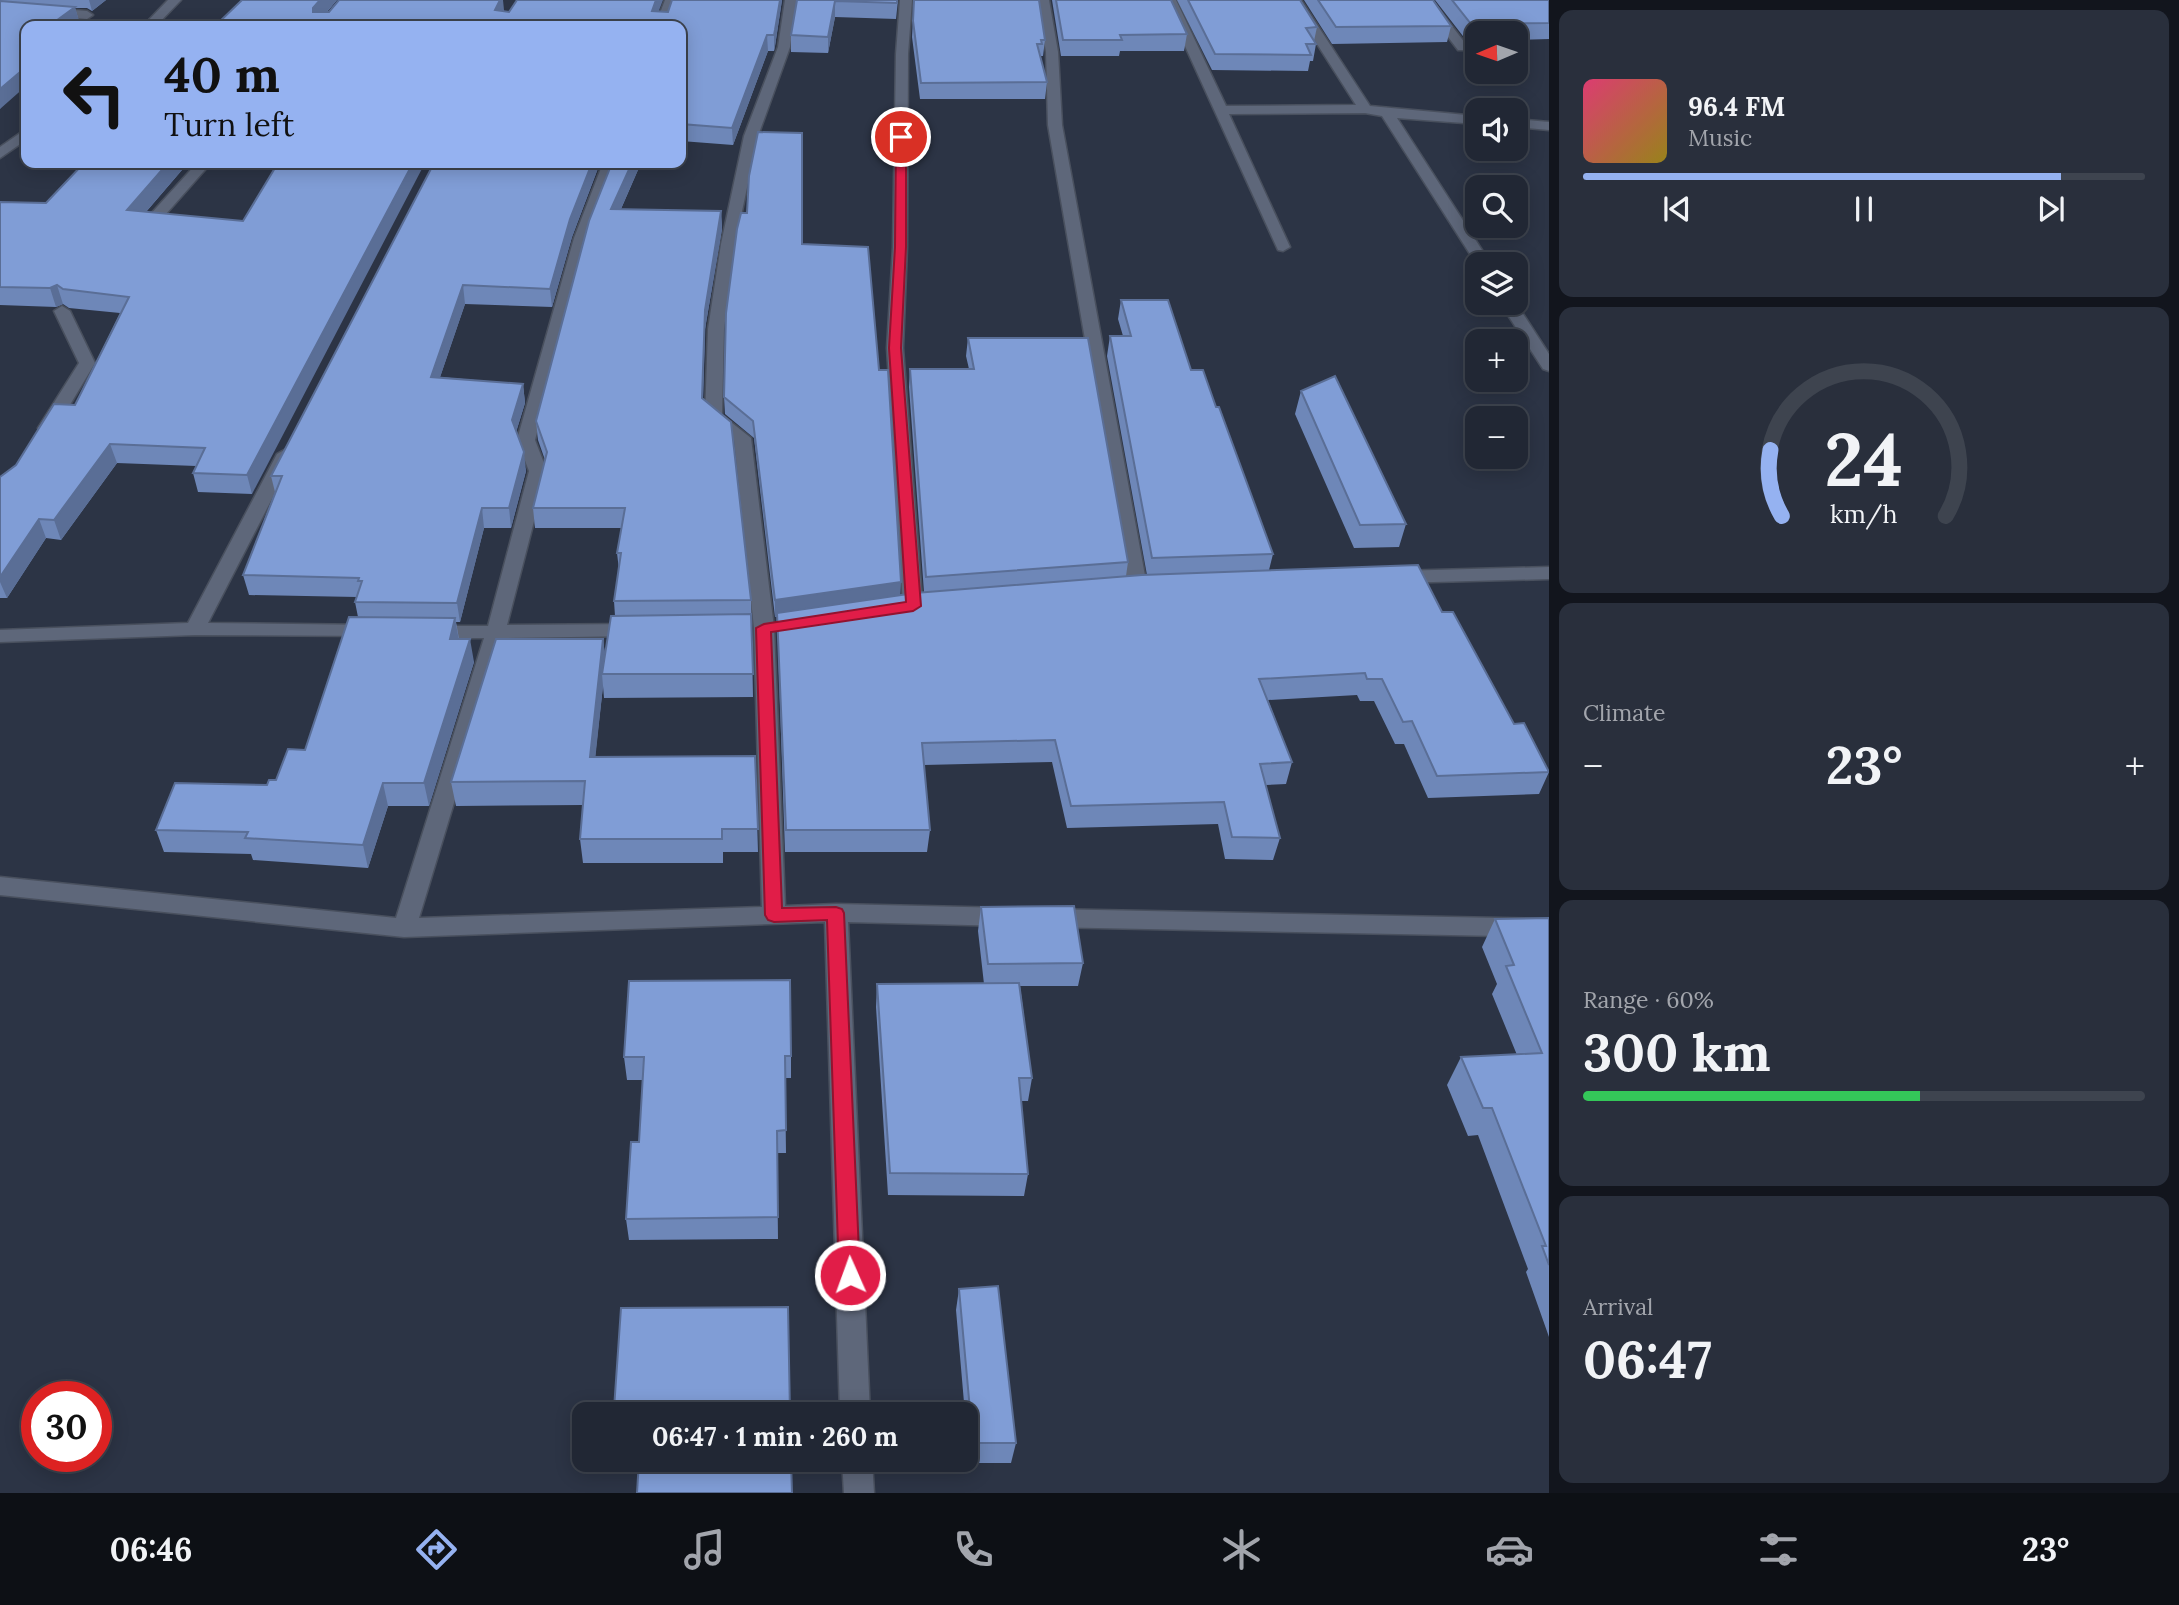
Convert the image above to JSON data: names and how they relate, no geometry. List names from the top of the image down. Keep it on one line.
{"north":"left","page":{"map_buttons":["+","−"],"turn":["40 m","Turn left"],"song":["96.4 FM","Music"],"tile":["Climate",["Range · 60%","300 km"],["Arrival","06:47"]],"heat":["−","23°","+"],"limit":"30","trip":"06:47 · 1 min · 260 m","tabs":["06:46","23°"],"gauge":["24","km/h"]}}
